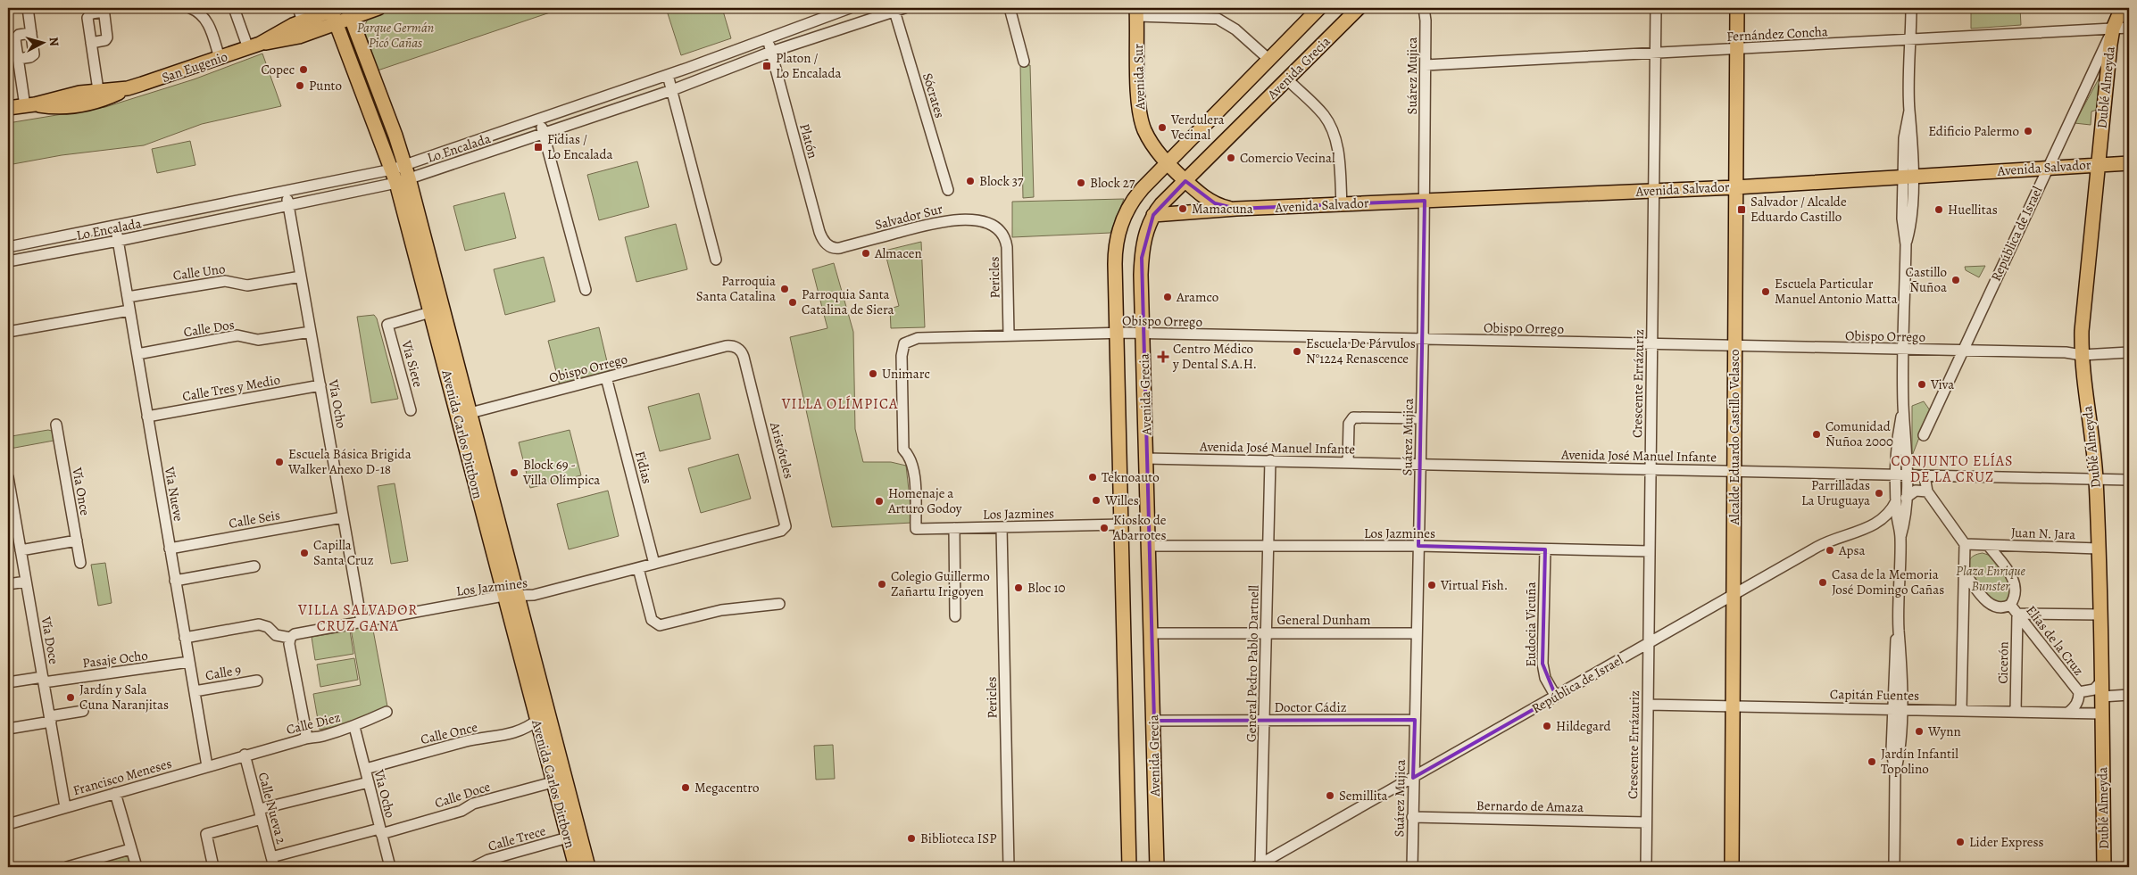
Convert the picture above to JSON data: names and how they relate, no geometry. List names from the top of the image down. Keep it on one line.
{"streets":{"main road":["San Eugenio","Avenida Grecia","Avenida Sur","Dublé Almeyda","Avenida Salvador","República de Israel","Avenida Carlos Dittborn","Alcalde Eduardo Castillo Velasco"],"street":["Fernández Concha","Suárez Mujica","Sócrates","Platón","Lo Encalada","Salvador Sur","Calle Uno","Pericles","Obispo Orrego","Calle Dos","Vía Siete","Crescente Errázuriz","Calle Tres y Medio","Vía Ocho","Avenida José Manuel Infante","Aristóteles","Fidias","Vía Once","Vía Nueve","Los Jazmines","Calle Seis","Juan N. Jara","General Dunham","Eudocia Vicuña","Vía Doce","Elías de la Cruz","Pasaje Ocho","Cicerón","General Pedro Pablo Dartnell","Calle 9","Capitán Fuentes","Doctor Cádiz","Calle Diez","Calle Once","Francisco Meneses","Calle Doce","Bernardo de Amaza","Calle Nueva 2","Calle Trece"]},"crossings":[["Fernández Concha","Suárez Mujica"],["Fernández Concha","Dublé Almeyda"],["Fernández Concha","República de Israel"],["Fernández Concha","Crescente Errázuriz"],["Fernández Concha","Alcalde Eduardo Castillo Velasco"],["San Eugenio","Avenida Carlos Dittborn"],["Avenida Grecia","Avenida Sur"],["Avenida Grecia","Avenida Salvador"],["Avenida Grecia","Obispo Orrego"],["Avenida Grecia","Avenida José Manuel Infante"],["Avenida Grecia","Los Jazmines"],["Avenida Grecia","General Dunham"],["Avenida Grecia","Doctor Cádiz"],["Suárez Mujica","Avenida Salvador"],["Suárez Mujica","República de Israel"],["Suárez Mujica","Obispo Orrego"],["Suárez Mujica","Avenida José Manuel Infante"],["Suárez Mujica","Los Jazmines"],["Suárez Mujica","General Dunham"],["Suárez Mujica","Doctor Cádiz"],["Suárez Mujica","Bernardo de Amaza"],["Avenida Sur","Avenida Salvador"],["Dublé Almeyda","Avenida Salvador"],["Dublé Almeyda","República de Israel"],["Dublé Almeyda","Obispo Orrego"],["Dublé Almeyda","Avenida José Manuel Infante"],["Dublé Almeyda","Juan N. Jara"],["Dublé Almeyda","Elías de la Cruz"],["Dublé Almeyda","Capitán Fuentes"],["Sócrates","Lo Encalada"],["Platón","Lo Encalada"],["Platón","Salvador Sur"],["Lo Encalada","Vía Ocho"],["Lo Encalada","Avenida Carlos Dittborn"],["Lo Encalada","Vía Nueve"],["Avenida Salvador","República de Israel"],["Avenida Salvador","Crescente Errázuriz"],["Avenida Salvador","Alcalde Eduardo Castillo Velasco"],["Salvador Sur","Pericles"],["República de Israel","Obispo Orrego"],["República de Israel","Crescente Errázuriz"],["República de Israel","Alcalde Eduardo Castillo Velasco"],["República de Israel","Eudocia Vicuña"],["República de Israel","General Pedro Pablo Dartnell"],["Calle Uno","Vía Ocho"],["Calle Uno","Vía Nueve"],["Pericles","Obispo Orrego"],["Pericles","Los Jazmines"],["Obispo Orrego","Crescente Errázuriz"],["Obispo Orrego","Avenida Carlos Dittborn"],["Obispo Orrego","Alcalde Eduardo Castillo Velasco"],["Obispo Orrego","Aristóteles"],["Obispo Orrego","Fidias"],["Obispo Orrego","Los Jazmines"],["Calle Dos","Vía Ocho"],["Calle Dos","Vía Nueve"],["Vía Siete","Avenida Carlos Dittborn"],["Crescente Errázuriz","Avenida José Manuel Infante"],["Crescente Errázuriz","Los Jazmines"],["Crescente Errázuriz","Capitán Fuentes"],["Crescente Errázuriz","Bernardo de Amaza"],["Calle Tres y Medio","Vía Ocho"],["Calle Tres y Medio","Vía Nueve"],["Vía Ocho","Los Jazmines"],["Vía Ocho","Calle Seis"],["Vía Ocho","Calle Diez"],["Vía Ocho","Calle Once"],["Vía Ocho","Calle Doce"],["Avenida Carlos Dittborn","Los Jazmines"],["Avenida Carlos Dittborn","Calle Once"],["Avenida Carlos Dittborn","Calle Doce"],["Avenida Carlos Dittborn","Calle Trece"],["Alcalde Eduardo Castillo Velasco","Avenida José Manuel Infante"],["Alcalde Eduardo Castillo Velasco","Capitán Fuentes"],["Avenida José Manuel Infante","General Pedro Pablo Dartnell"],["Aristóteles","Los Jazmines"],["Fidias","Los Jazmines"],["Vía Nueve","Calle Seis"],["Vía Nueve","Pasaje Ocho"],["Vía Nueve","Calle 9"],["Vía Nueve","Francisco Meneses"],["Los Jazmines","Eudocia Vicuña"],["Los Jazmines","General Pedro Pablo Dartnell"],["Juan N. Jara","Elías de la Cruz"],["General Dunham","General Pedro Pablo Dartnell"],["Vía Doce","Pasaje Ocho"],["Vía Doce","Francisco Meneses"],["Elías de la Cruz","Cicerón"],["Elías de la Cruz","Capitán Fuentes"],["Cicerón","Capitán Fuentes"],["General Pedro Pablo Dartnell","Doctor Cádiz"],["Calle Diez","Francisco Meneses"],["Calle Diez","Calle Nueva 2"],["Francisco Meneses","Calle Nueva 2"],["Calle Doce","Calle Nueva 2"]],"districts":["VILLA OLÍMPICA","CONJUNTO ELÍAS DE LA CRUZ","VILLA SALVADOR CRUZ GANA"],"parks":["Parque Germán Picó Cañas","Plaza Enrique Bunster"],"places":{"transit":["Platon / Lo Encalada","Fidias / Lo Encalada","Salvador / Alcalde Eduardo Castillo"],"other":["Copec","Punto","Verdulera Vecinal","Edificio Palermo","Comercio Vecinal","Block 37","Block 27","Mamacuna","Huellitas","Almacen","Castillo Ñuñoa","Parroquia Santa Catalina","Escuela Particular Manuel Antonio Matta","Aramco","Parroquia Santa Catalina de Siera","Escuela De Párvulos N°1224 Renascence","Unimarc","Viva","Comunidad Ñuñoa 2000","Escuela Básica Brigida Walker Anexo D-18","Block 69 - Villa Olímpica","Teknoauto","Parrilladas La Uruguaya","Willes","Homenaje a Arturo Godoy","Kiosko de Abarrotes","Apsa","Capilla Santa Cruz","Casa de la Memoria José Domingo Cañas","Colegio Guillermo Zañartu Irigoyen","Virtual Fish.","Bloc 10","Jardín y Sala Cuna Naranjitas","Hildegard","Wynn","Jardín Infantil Topolino","Megacentro","Semillita","Biblioteca ISP","Lider Express"],"health":["Centro Médico y Dental S.A.H."]},"north":"right"}
